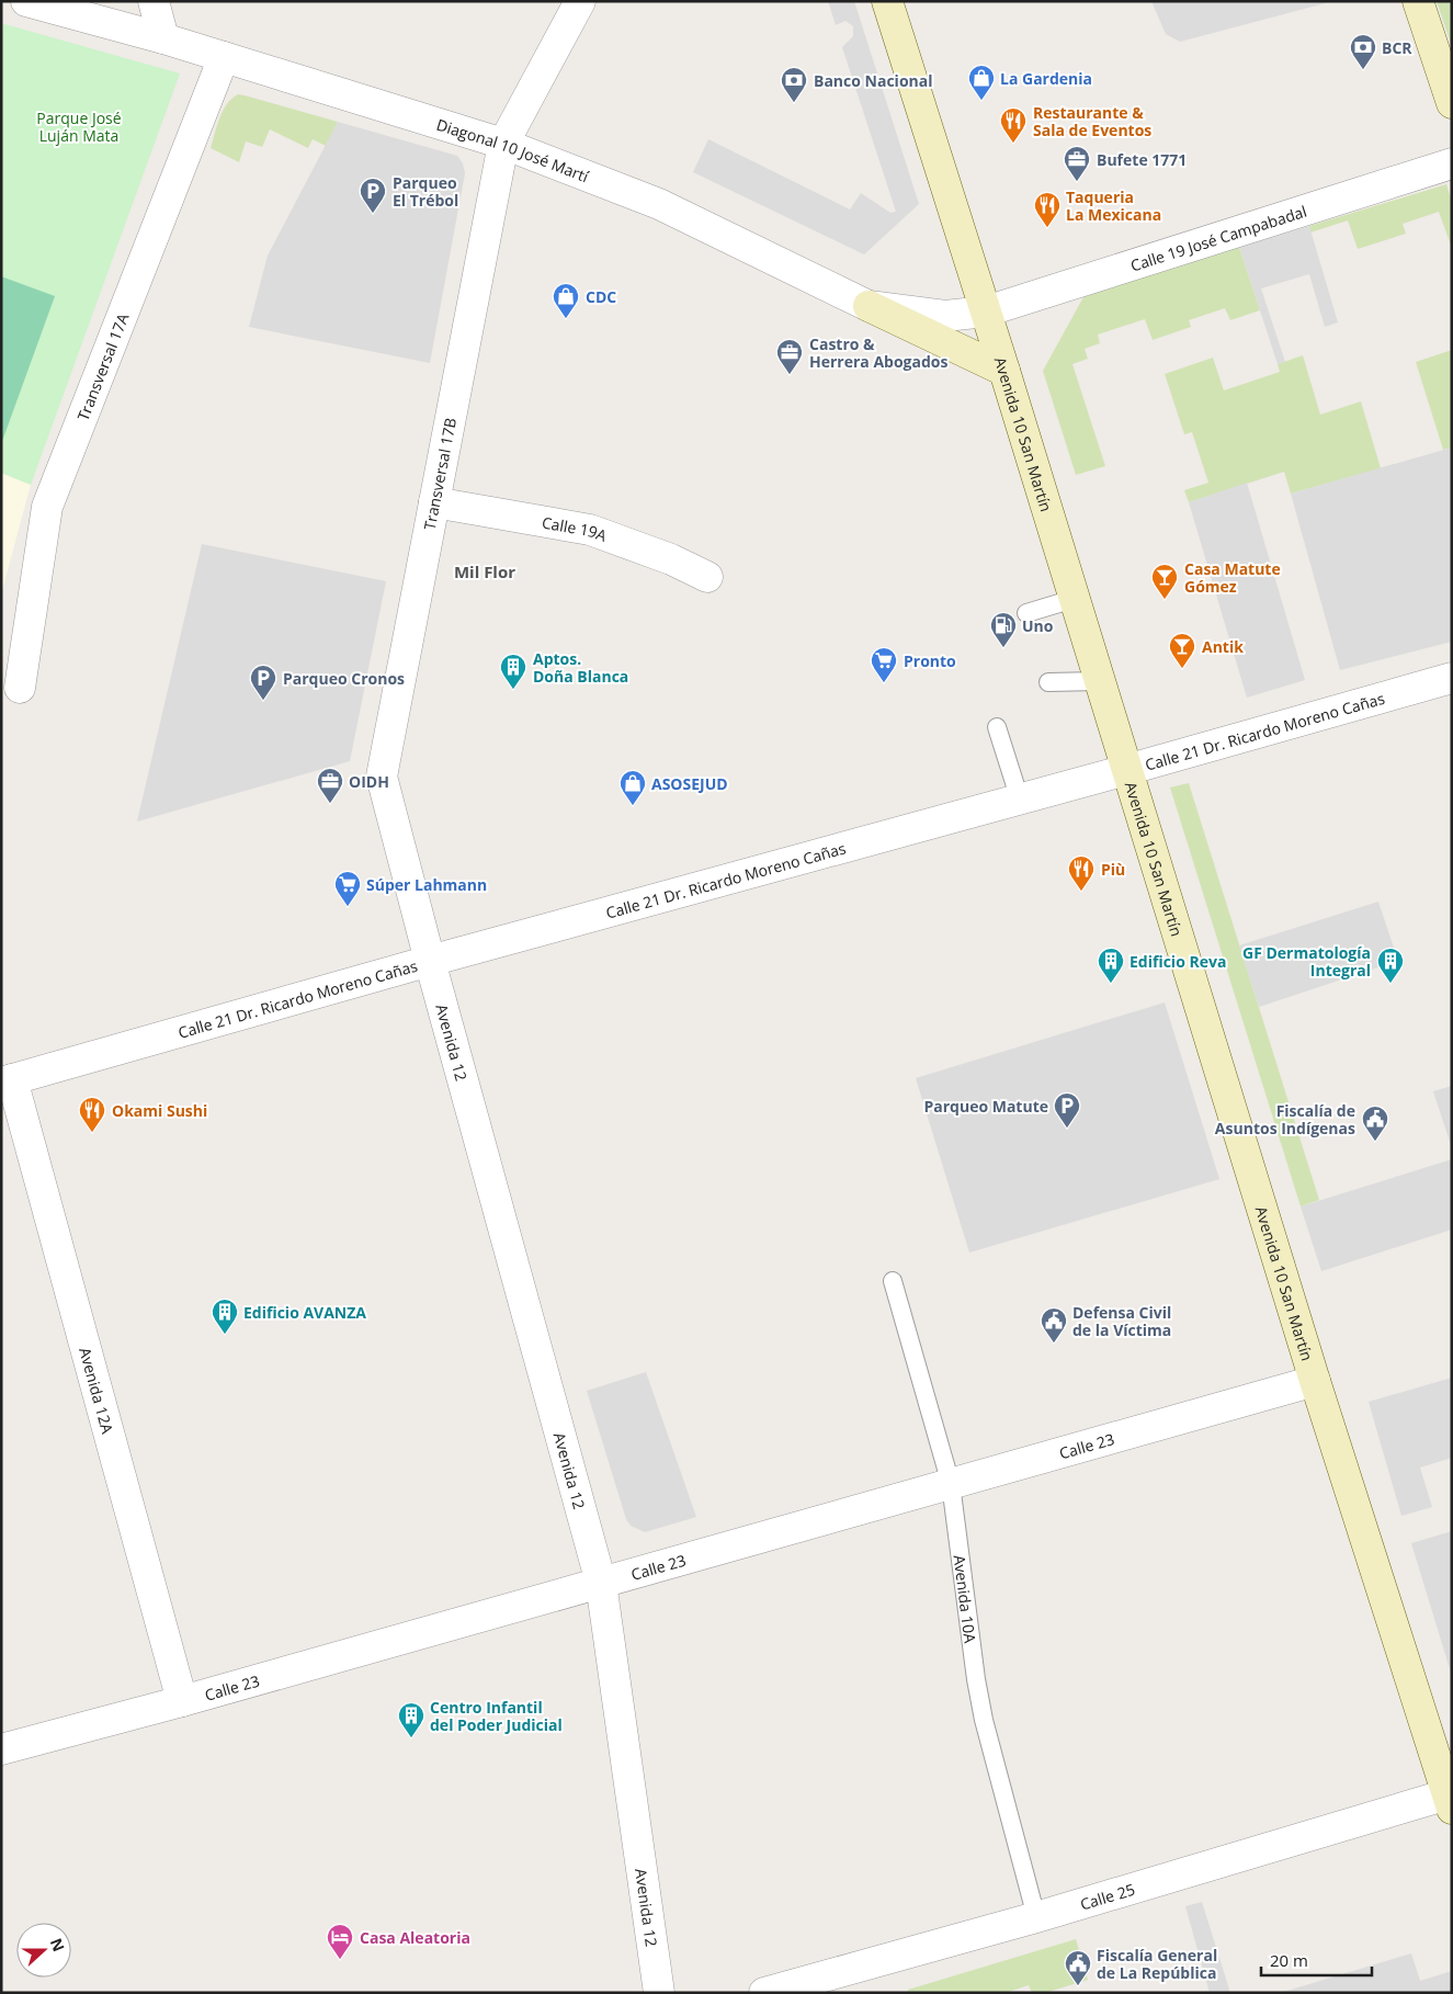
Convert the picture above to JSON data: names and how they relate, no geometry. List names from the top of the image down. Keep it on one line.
{"streets":{"street":["Diagonal 10 José Martí","Calle 19 José Campabadal","Transversal 17A","Avenida 10 San Martín","Transversal 17B","Calle 19A","Calle 21 Dr. Ricardo Moreno Cañas","Avenida 12","Avenida 12A","Calle 23","Calle 25"],"lane":["Avenida 10A"]},"crossings":[["Diagonal 10 José Martí","Calle 19 José Campabadal"],["Diagonal 10 José Martí","Transversal 17A"],["Diagonal 10 José Martí","Avenida 10 San Martín"],["Diagonal 10 José Martí","Transversal 17B"],["Calle 19 José Campabadal","Avenida 10 San Martín"],["Avenida 10 San Martín","Calle 21 Dr. Ricardo Moreno Cañas"],["Avenida 10 San Martín","Calle 23"],["Avenida 10 San Martín","Calle 25"],["Transversal 17B","Calle 19A"],["Transversal 17B","Calle 21 Dr. Ricardo Moreno Cañas"],["Transversal 17B","Avenida 12"],["Calle 21 Dr. Ricardo Moreno Cañas","Avenida 12"],["Calle 21 Dr. Ricardo Moreno Cañas","Avenida 12A"],["Avenida 12","Calle 23"],["Avenida 12A","Calle 23"],["Calle 23","Avenida 10A"],["Avenida 10A","Calle 25"]],"districts":["Mil Flor"],"parks":["Parque José Luján Mata"],"places":{"bank":["BCR","Banco Nacional"],"shop":["La Gardenia","CDC","ASOSEJUD"],"restaurant":["Restaurante & Sala de Eventos","Taqueria La Mexicana","Più","Okami Sushi"],"office":["Bufete 1771","Castro & Herrera Abogados","OIDH"],"parking":["Parqueo El Trébol","Parqueo Cronos","Parqueo Matute"],"bar":["Casa Matute Gómez","Antik"],"fuel station":["Uno"],"supermarket":["Pronto","Súper Lahmann"],"building":["Aptos. Doña Blanca","Edificio Reva","GF Dermatología Integral","Edificio AVANZA","Centro Infantil del Poder Judicial"],"public building":["Fiscalía de Asuntos Indígenas","Defensa Civil de la Víctima","Fiscalía General de La República"],"hotel":["Casa Aleatoria"]},"scale_bar":"20 m","north":"right"}
